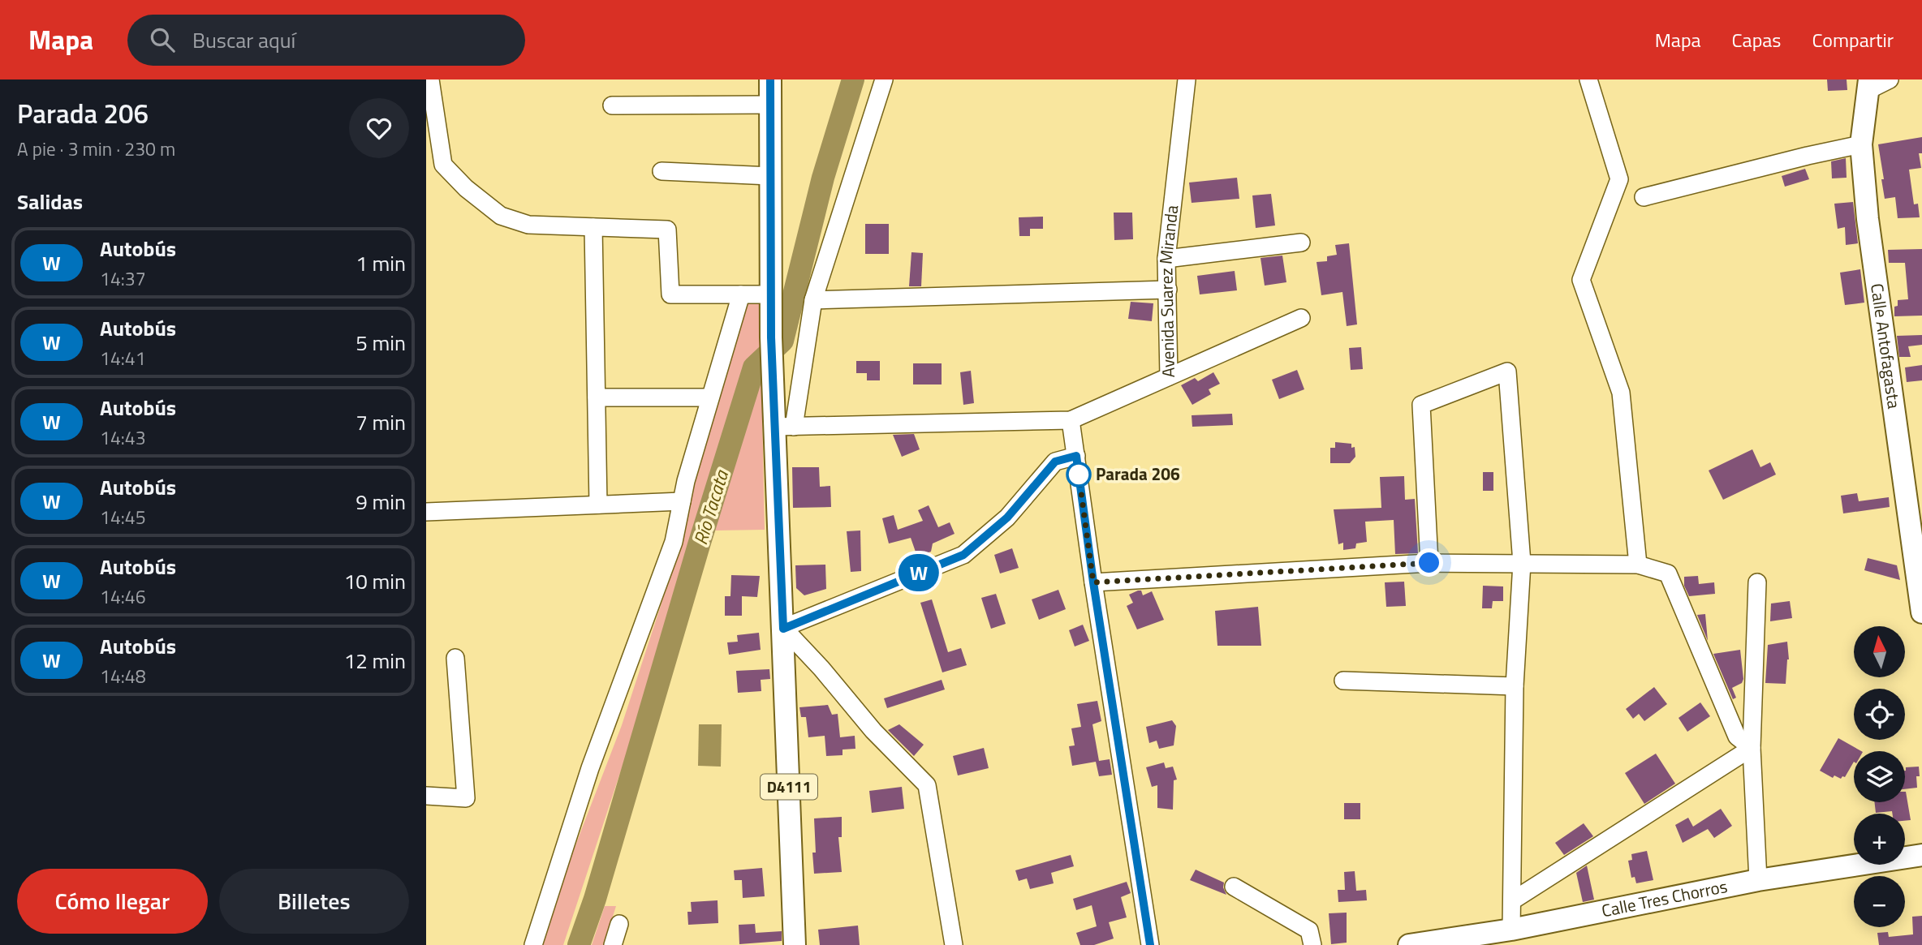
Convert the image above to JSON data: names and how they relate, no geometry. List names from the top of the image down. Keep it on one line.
{"streets":{"main road":["Calle Antofagasta","D4111","Calle Tres Chorros"],"street":["Avenida Suarez Miranda"]},"water":["Río Tacata"],"places":["Parada 206"],"lines":["bus line W"],"north":"top","page":{"header":"Mapa","search":"Buscar aquí","nav":["Mapa","Capas","Compartir"],"heading":[["Parada 206","A pie · 3 min · 230 m"],"Salidas"],"on_map":"W","list":[{"mark":"W","name":"Autobús","note":"14:37","value":"1 min"},{"mark":"W","name":"Autobús","note":"14:41","value":"5 min"},{"mark":"W","name":"Autobús","note":"14:43","value":"7 min"},{"mark":"W","name":"Autobús","note":"14:45","value":"9 min"},{"mark":"W","name":"Autobús","note":"14:46","value":"10 min"},{"mark":"W","name":"Autobús","note":"14:48","value":"12 min"}],"map_buttons":["+","−"],"buttons":["Cómo llegar","Billetes"]}}
